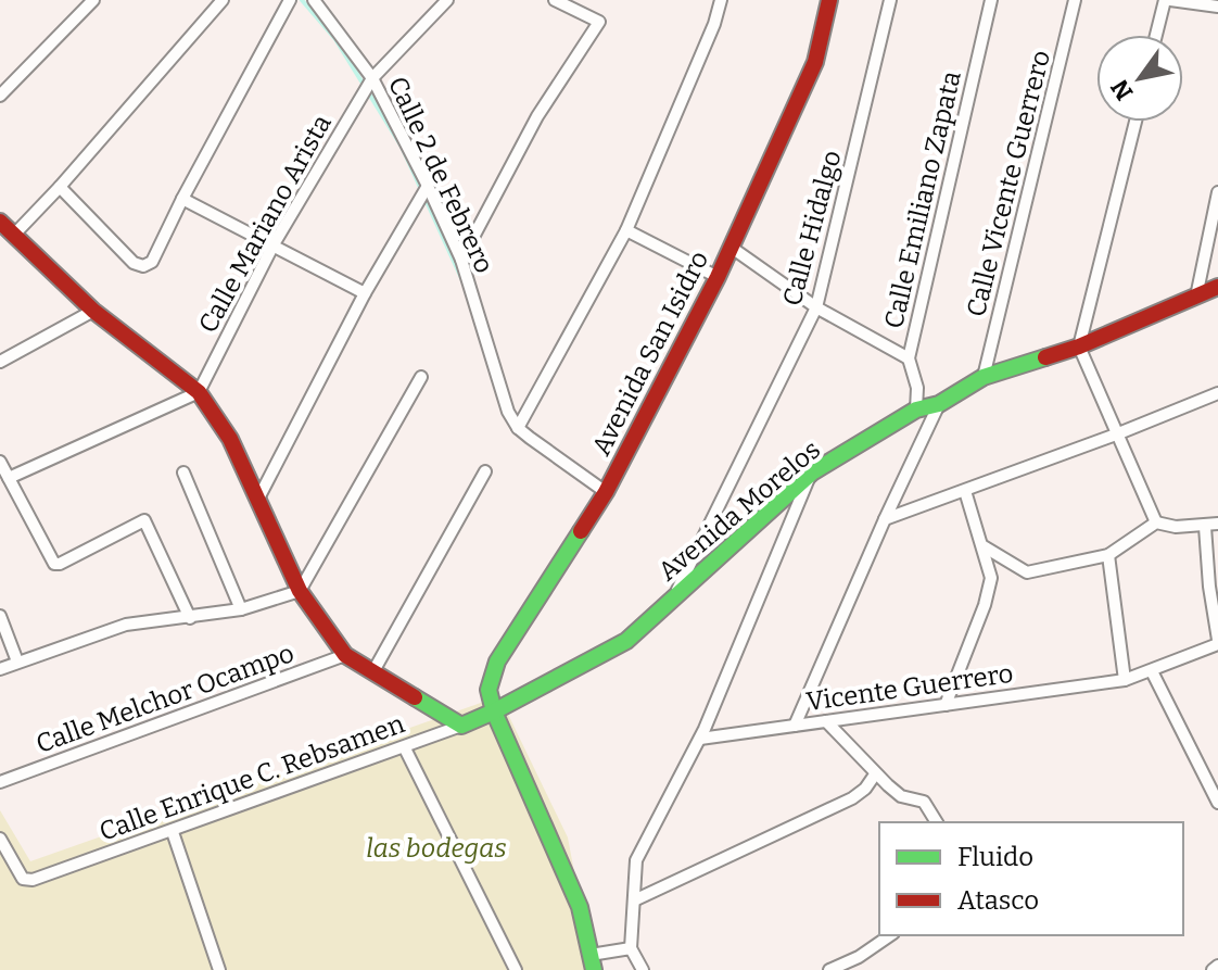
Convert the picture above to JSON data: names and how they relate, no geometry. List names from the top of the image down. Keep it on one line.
{"streets":{"street":["Calle 2 de Febrero","Calle Vicente Guerrero","Calle Emiliano Zapata","Calle Mariano Arista","Calle Hidalgo","Avenida San Isidro","Avenida Morelos","Vicente Guerrero","Calle Melchor Ocampo","Calle Enrique C. Rebsamen"]},"crossings":[["Calle 2 de Febrero","Calle Mariano Arista"],["Calle Vicente Guerrero","Avenida Morelos"],["Calle Emiliano Zapata","Avenida Morelos"],["Calle Hidalgo","Avenida Morelos"],["Avenida San Isidro","Avenida Morelos"],["Avenida San Isidro","Calle Enrique C. Rebsamen"],["Avenida Morelos","Calle Enrique C. Rebsamen"]],"parks":["las bodegas"],"legend":["Fluido","Atasco"],"north":"bottom left"}
